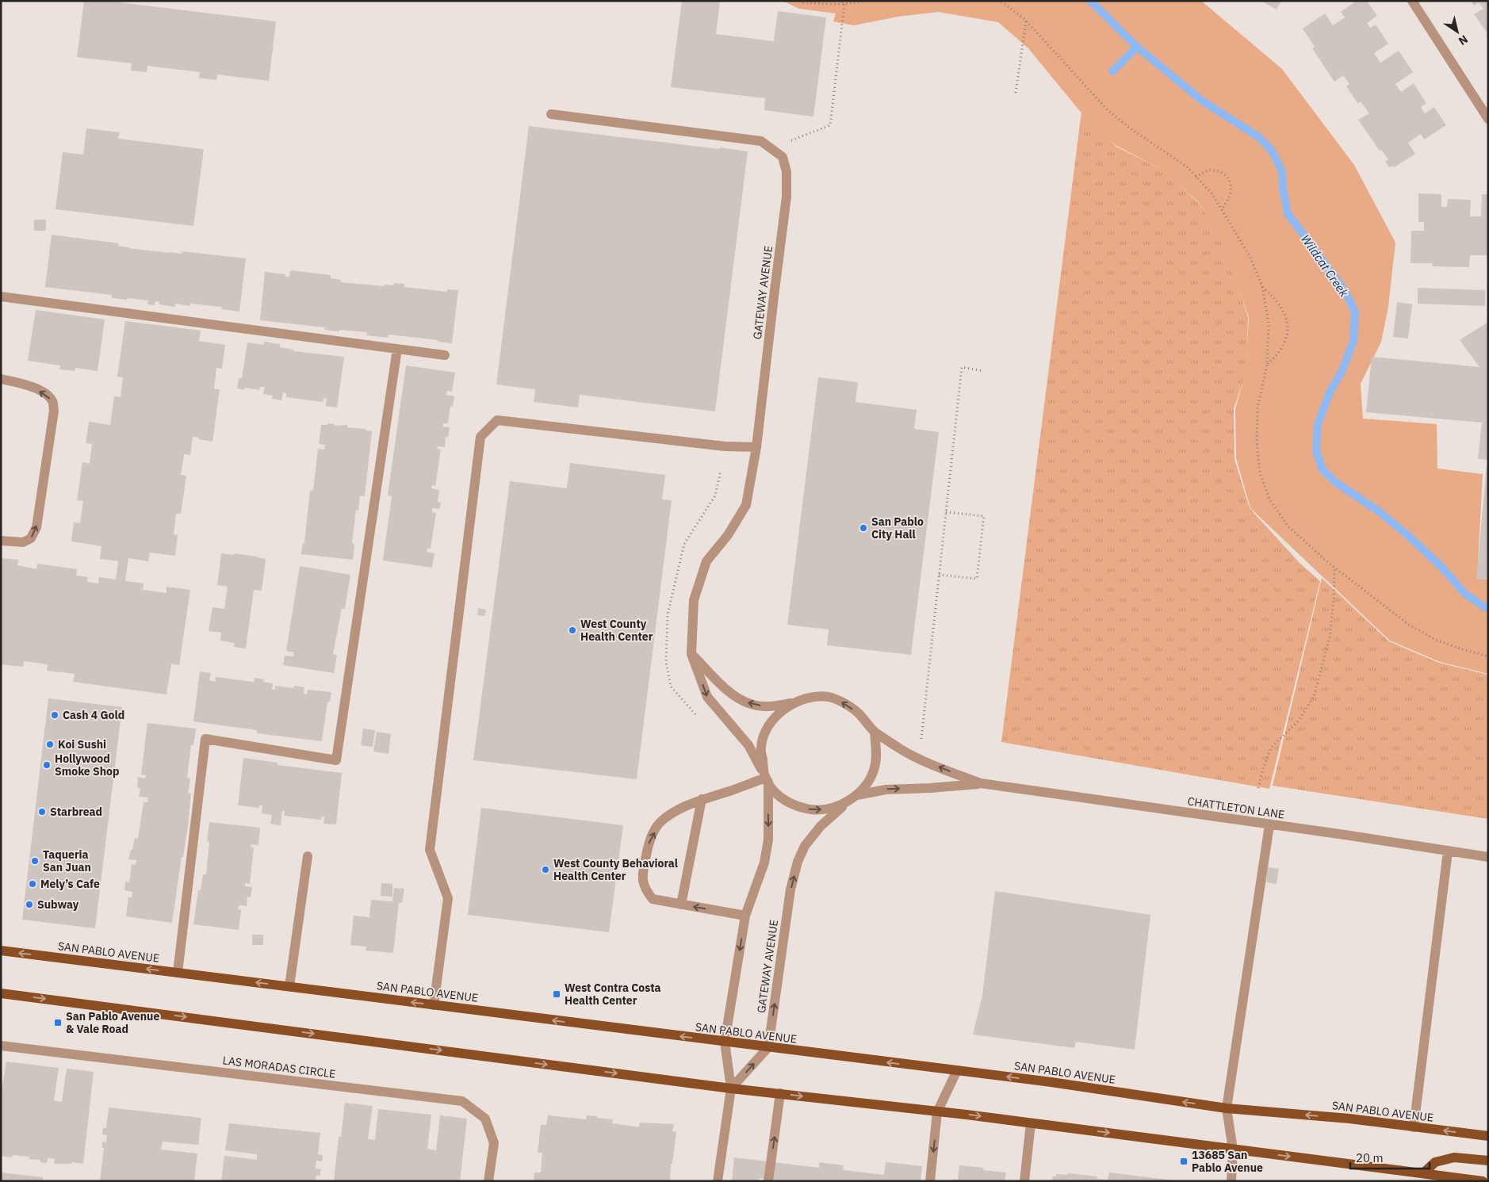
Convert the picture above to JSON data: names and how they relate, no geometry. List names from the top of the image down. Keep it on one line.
{"streets":{"main road":["SAN PABLO AVENUE"],"street":["GATEWAY AVENUE","CHATTLETON LANE","LAS MORADAS CIRCLE"]},"crossings":[["GATEWAY AVENUE","CHATTLETON LANE"],["GATEWAY AVENUE","SAN PABLO AVENUE"]],"water":["Wildcat Creek"],"places":{"other":["San Pablo City Hall","West County Health Center","Cash 4 Gold","Koi Sushi","Hollywood Smoke Shop","Starbread","Taqueria San Juan","West County Behavioral Health Center","Mely’s Cafe","Subway"],"transit":["West Contra Costa Health Center","San Pablo Avenue & Vale Road","13685 San Pablo Avenue"]},"scale_bar":"20 m","north":"bottom right"}
